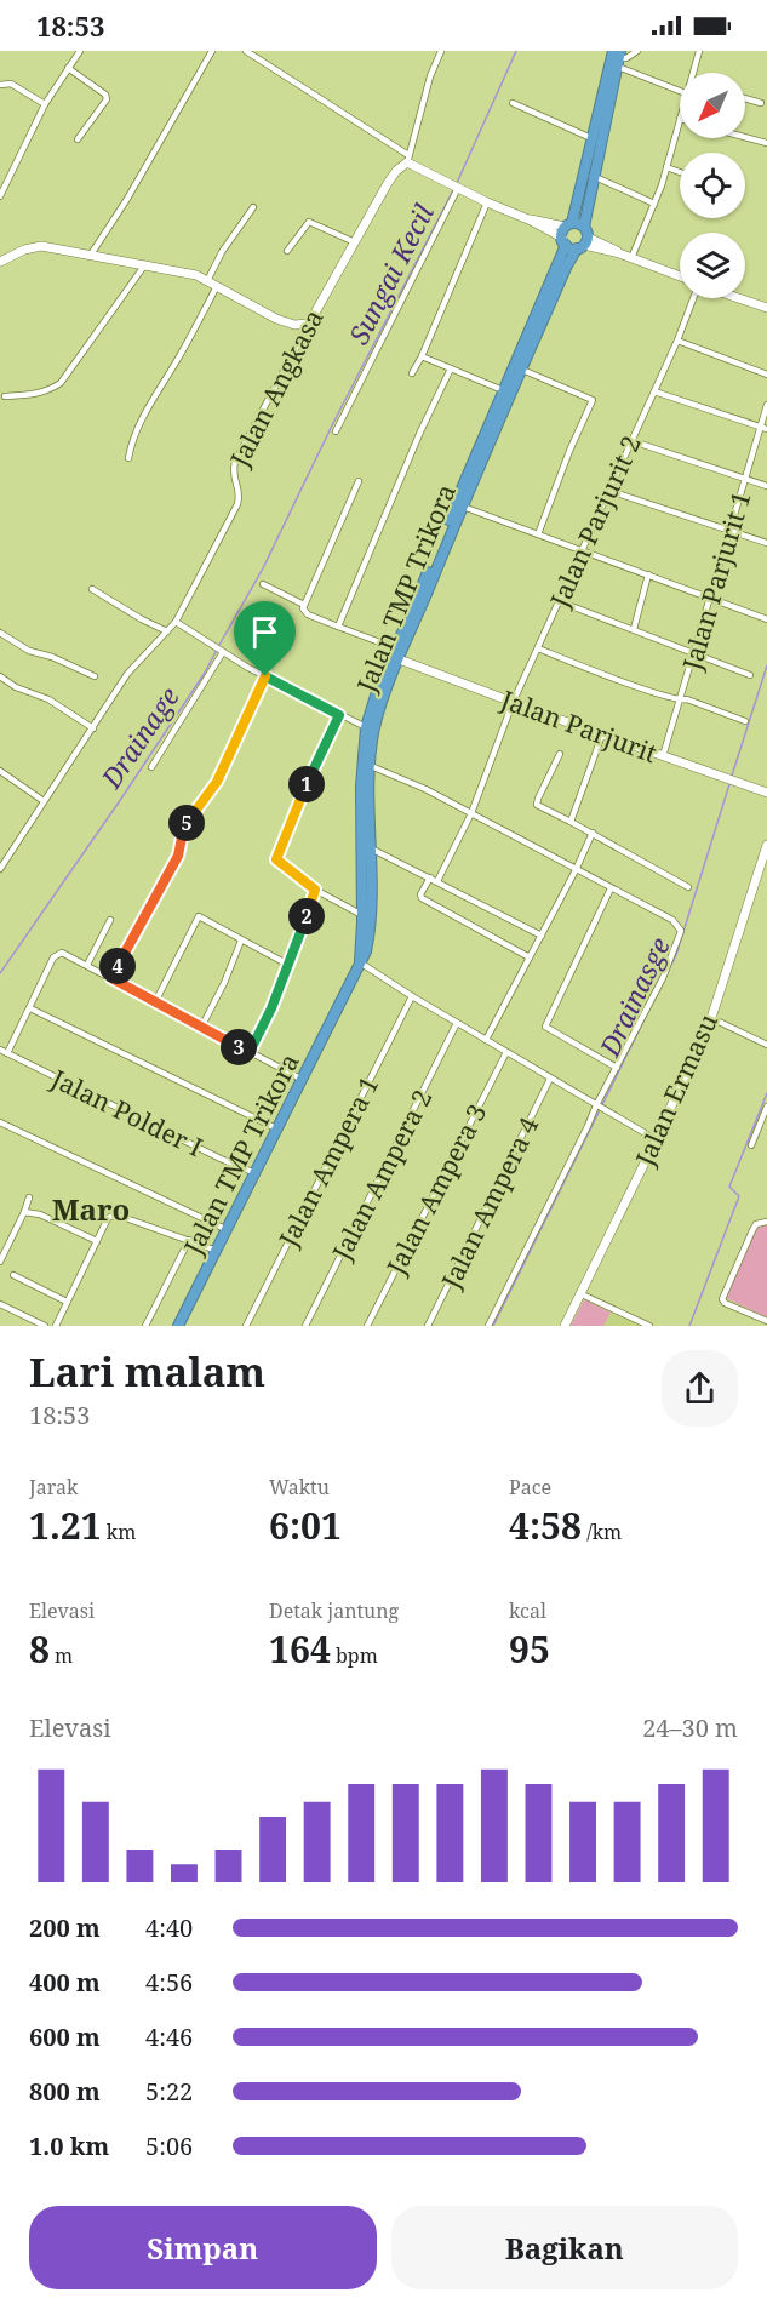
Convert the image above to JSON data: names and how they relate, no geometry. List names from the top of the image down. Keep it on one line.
{"streets":{"highway":["Jalan TMP Trikora"],"street":["Jalan Angkasa","Jalan Parjurit 2","Jalan Parjurit 1","Jalan Parjurit","Jalan Ermasu","Jalan Polder I","Jalan Ampera 1","Jalan Ampera 2","Jalan Ampera 3","Jalan Ampera 4"]},"crossings":[["Jalan Parjurit 2","Jalan Parjurit"],["Jalan Parjurit 1","Jalan Parjurit"],["Jalan TMP Trikora","Jalan Parjurit"],["Jalan TMP Trikora","Jalan Polder I"]],"districts":["Maro"],"water":["Sungai Kecil","Drainage","Drainasge"],"north":"bottom left","page":{"status":"18:53","pins":["1","5","2","4","3"],"heading":["Lari malam","18:53"],"stats":[["Jarak","1.21 km"],["Waktu","6:01"],["Pace","4:58 /km"],["Elevasi","8 m"],["Detak jantung","164 bpm"],["kcal","95"]],"chart":["Elevasi","24–30 m"],"list":[{"name":"200 m","note":"4:40"},{"name":"400 m","note":"4:56"},{"name":"600 m","note":"4:46"},{"name":"800 m","note":"5:22"},{"name":"1.0 km","note":"5:06"}],"buttons":["Simpan","Bagikan"]}}
